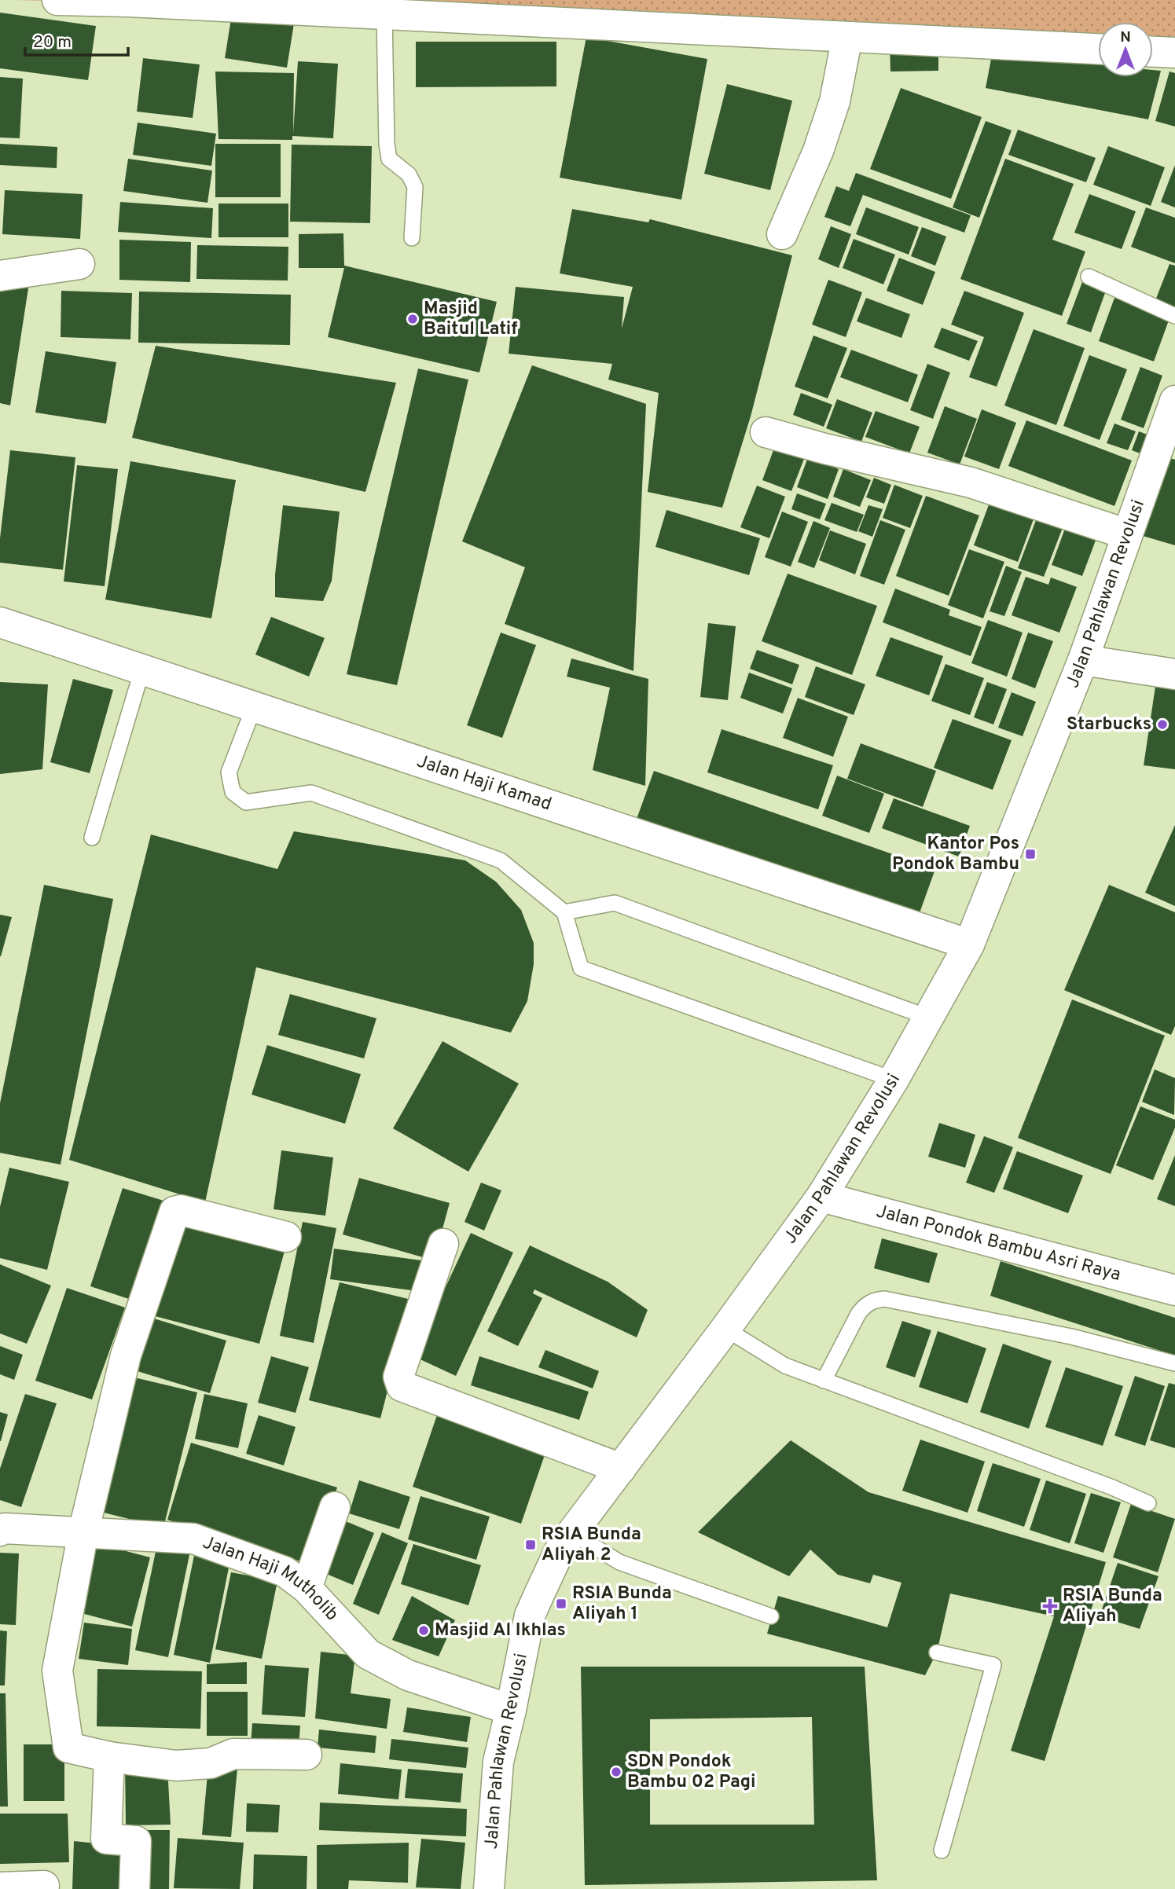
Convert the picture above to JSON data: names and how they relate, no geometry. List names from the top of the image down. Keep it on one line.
{"streets":{"street":["Jalan Pahlawan Revolusi","Jalan Haji Kamad","Jalan Pondok Bambu Asri Raya","Jalan Haji Mutholib"]},"crossings":[["Jalan Pahlawan Revolusi","Jalan Haji Kamad"],["Jalan Pahlawan Revolusi","Jalan Pondok Bambu Asri Raya"],["Jalan Pahlawan Revolusi","Jalan Haji Mutholib"]],"places":{"other":["Masjid Baitul Latif","Starbucks","Masjid Al Ikhlas","SDN Pondok Bambu 02 Pagi"],"transit":["Kantor Pos Pondok Bambu","RSIA Bunda Aliyah 2","RSIA Bunda Aliyah 1"],"health":["RSIA Bunda Aliyah"]},"scale_bar":"20 m","north":"top"}
